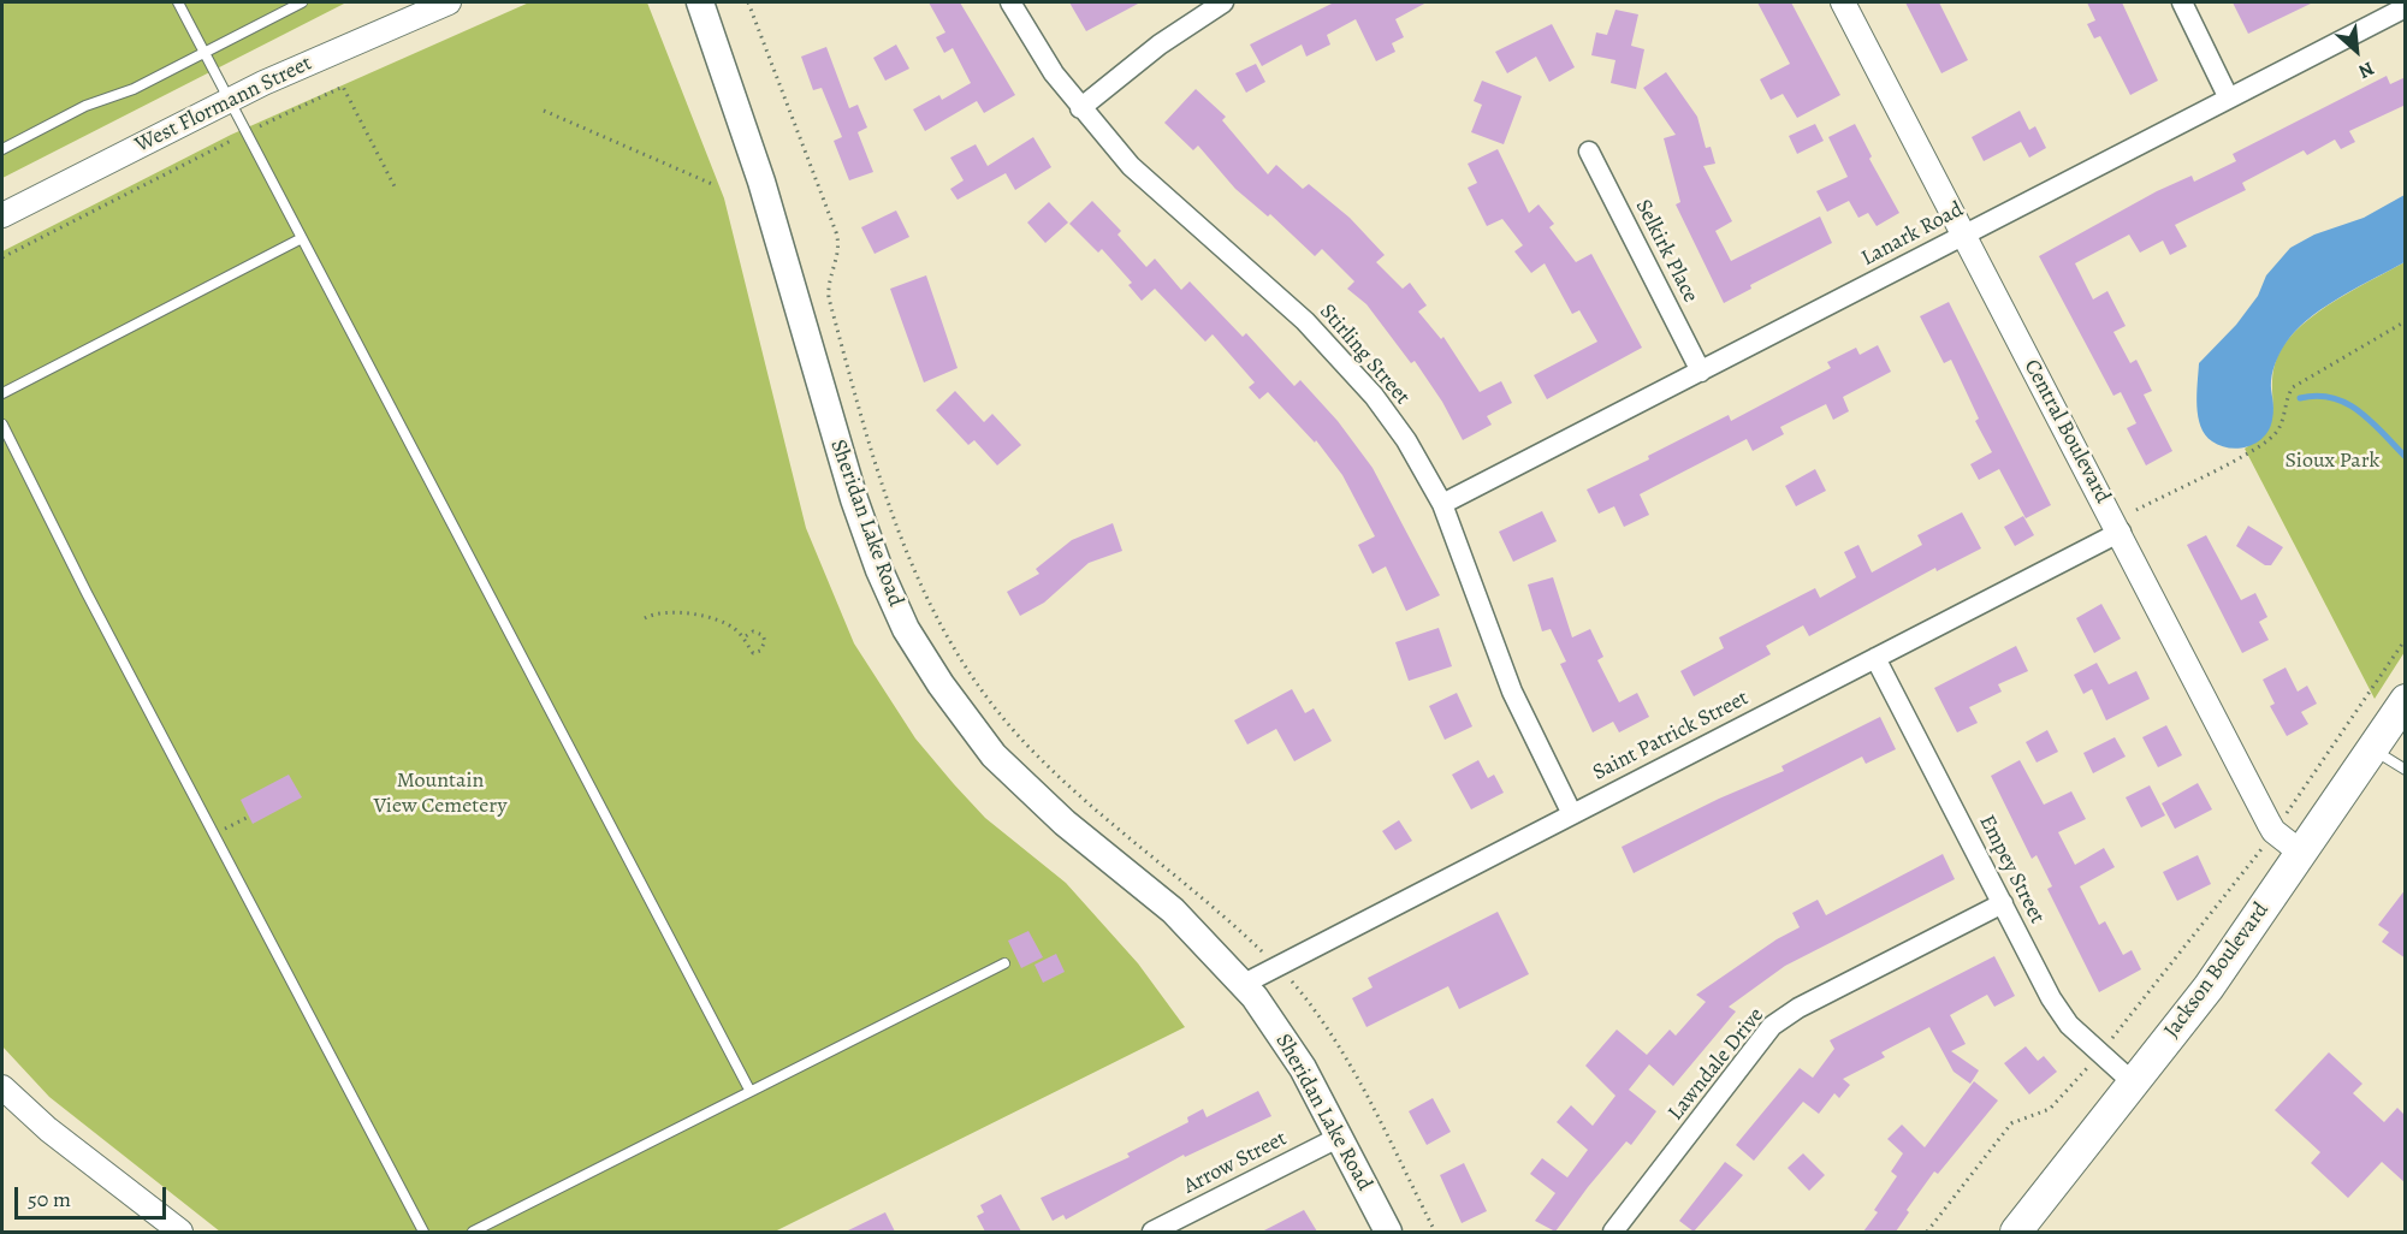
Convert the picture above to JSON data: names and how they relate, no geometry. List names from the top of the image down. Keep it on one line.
{"streets":{"main road":["Sheridan Lake Road","Jackson Boulevard"],"street":["West Flormann Street","Lanark Road","Selkirk Place","Stirling Street","Central Boulevard","Saint Patrick Street","Empey Street","Lawndale Drive","Arrow Street"]},"crossings":[["Lanark Road","Selkirk Place"],["Lanark Road","Stirling Street"],["Lanark Road","Central Boulevard"],["Stirling Street","Saint Patrick Street"],["Central Boulevard","Saint Patrick Street"],["Central Boulevard","Jackson Boulevard"],["Sheridan Lake Road","Saint Patrick Street"],["Sheridan Lake Road","Arrow Street"],["Saint Patrick Street","Empey Street"],["Empey Street","Jackson Boulevard"],["Empey Street","Lawndale Drive"]],"parks":["Sioux Park","Mountain View Cemetery"],"scale_bar":"50 m","north":"bottom right"}
